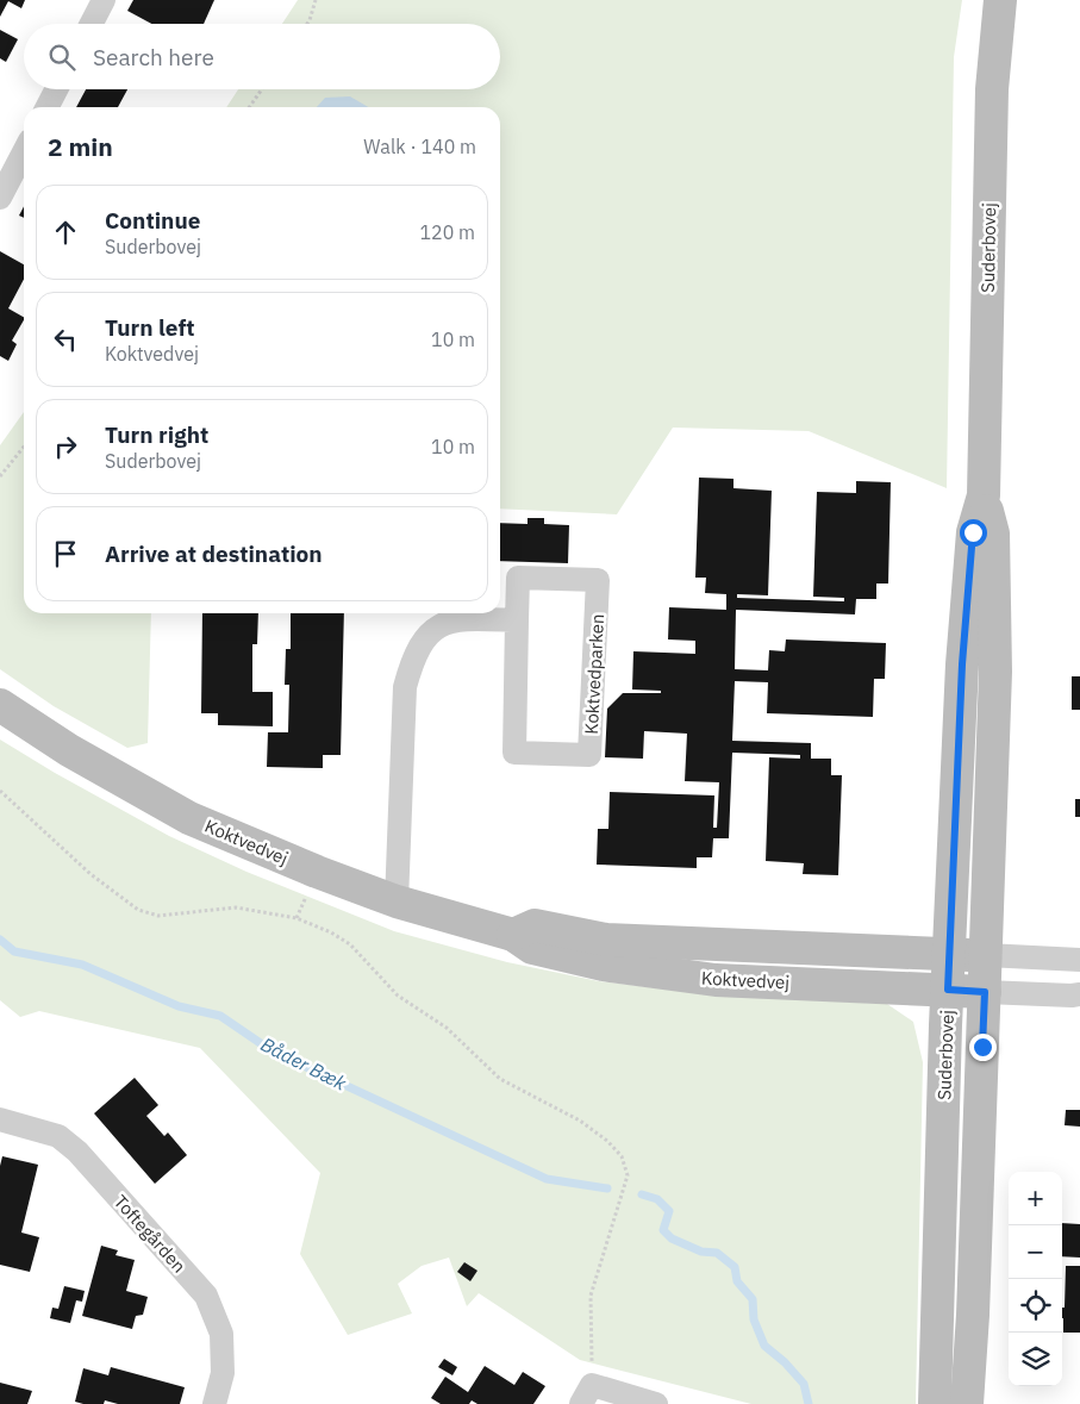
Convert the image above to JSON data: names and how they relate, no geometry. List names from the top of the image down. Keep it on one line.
{"streets":{"street":["Suderbovej","Koktvedparken","Koktvedvej","Toftegården"]},"crossings":[["Suderbovej","Koktvedvej"]],"water":["Båder Bæk"],"page":{"search":"Search here","heading":["2 min","Walk · 140 m"],"list":[["Continue","Suderbovej","120 m"],["Turn left","Koktvedvej","10 m"],["Turn right","Suderbovej","10 m"],"Arrive at destination"],"map_buttons":["+","−"]}}
